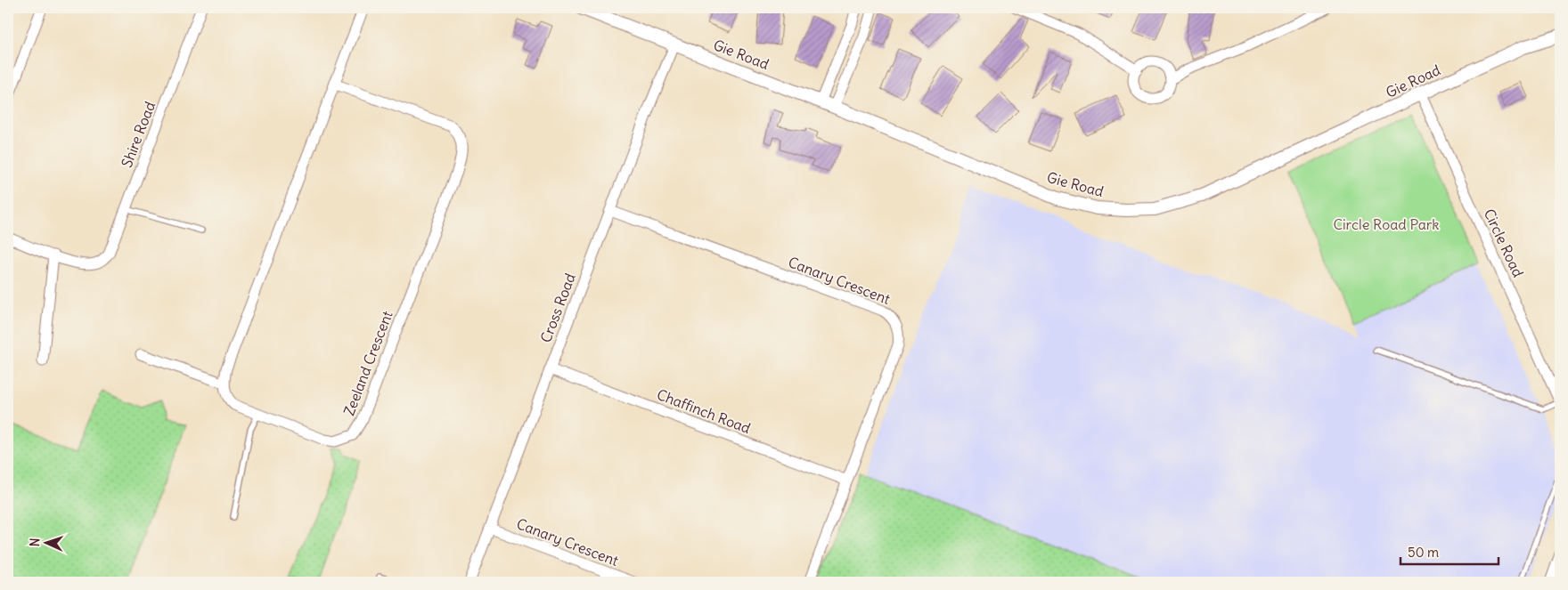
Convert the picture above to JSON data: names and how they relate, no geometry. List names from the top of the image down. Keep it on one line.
{"streets":{"street":["Gie Road","Shire Road","Circle Road","Canary Crescent","Cross Road","Zeeland Crescent","Chaffinch Road"]},"crossings":[["Gie Road","Circle Road"],["Gie Road","Cross Road"],["Canary Crescent","Cross Road"],["Canary Crescent","Chaffinch Road"],["Cross Road","Chaffinch Road"]],"parks":["Circle Road Park"],"scale_bar":"50 m","north":"left"}
